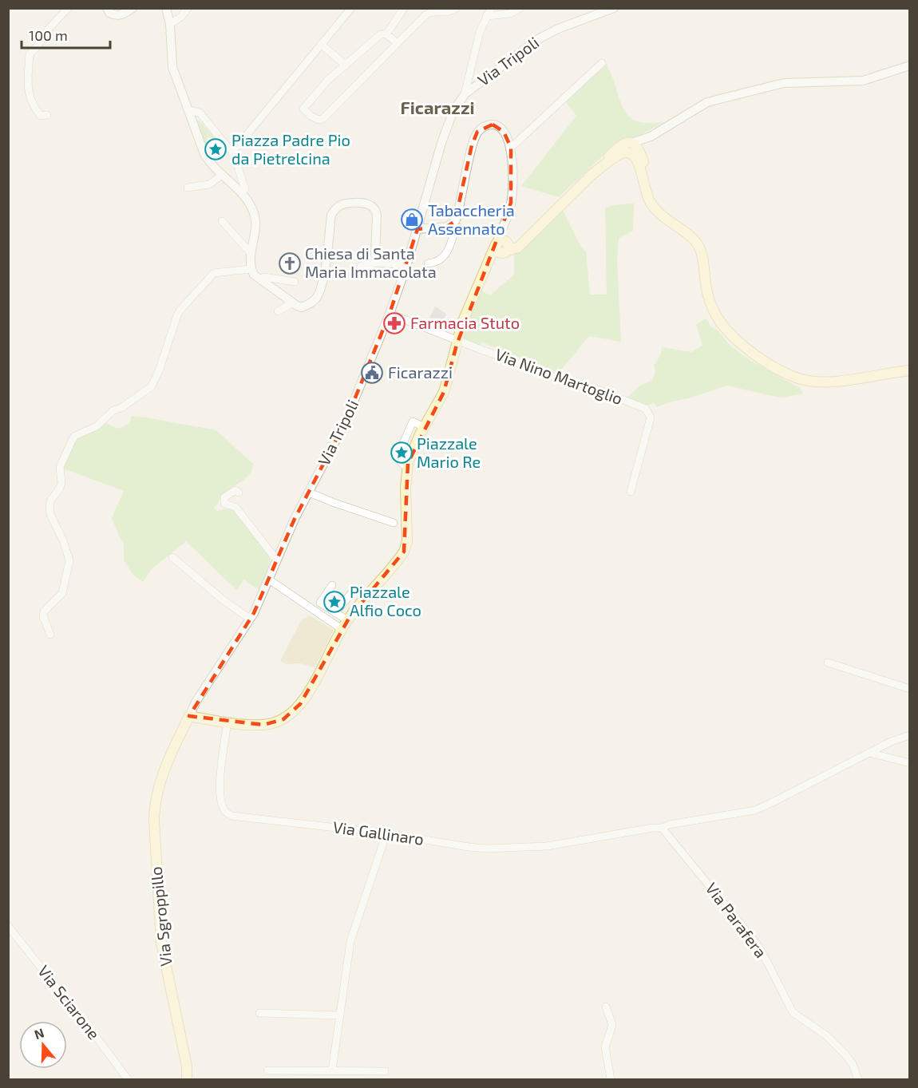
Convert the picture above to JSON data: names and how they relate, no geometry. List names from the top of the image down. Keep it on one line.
{"streets":{"main road":["Via Tripoli","Via Sgroppillo"],"street":["Via Nino Martoglio","Via Gallinaro","Via Parafera","Via Sciarone"]},"crossings":[["Via Tripoli","Via Nino Martoglio"],["Via Tripoli","Via Sgroppillo"],["Via Gallinaro","Via Parafera"]],"districts":["Ficarazzi"],"places":{"place":["Piazza Padre Pio da Pietrelcina","Piazzale Mario Re","Piazzale Alfio Coco"],"shop":["Tabaccheria Assennato"],"church":["Chiesa di Santa Maria Immacolata"],"pharmacy":["Farmacia Stuto"],"public building":["Ficarazzi"]},"scale_bar":"100 m","north":"top"}
